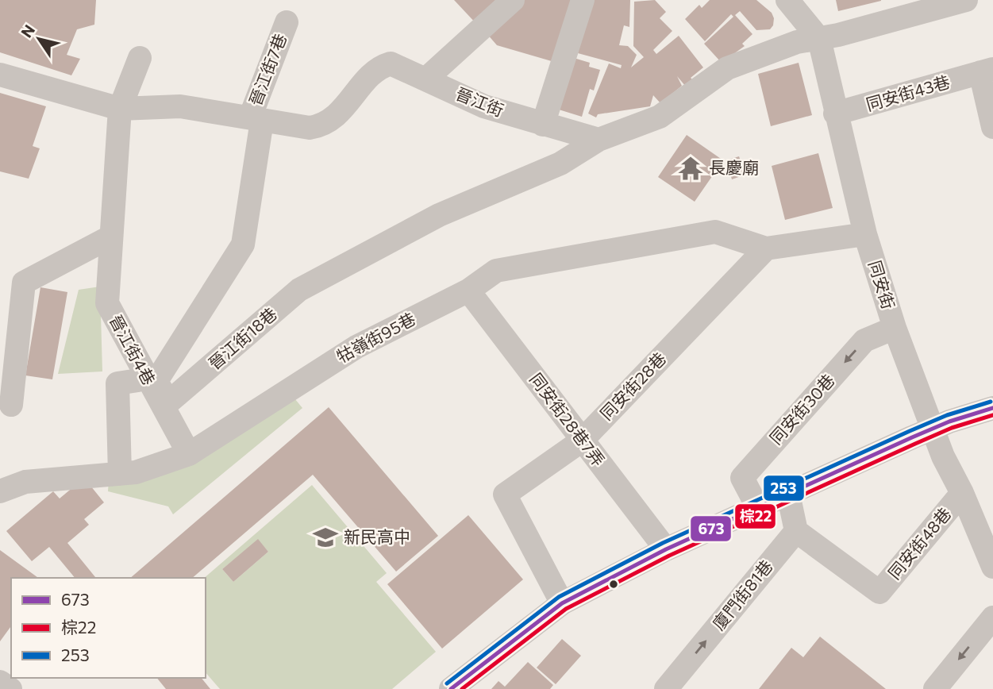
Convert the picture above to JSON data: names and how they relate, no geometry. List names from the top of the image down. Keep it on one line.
{"streets":{"street":["晉江街7巷","同安街43巷","晉江街","同安街","牯嶺街95巷","晉江街18巷","晉江街4巷","同安街28巷","同安街30巷","同安街28巷7弄","同安街48巷","廈門街81巷"]},"crossings":[["晉江街7巷","晉江街"],["晉江街7巷","晉江街18巷"],["同安街43巷","同安街"],["晉江街","晉江街18巷"],["晉江街","晉江街4巷"],["同安街","同安街30巷"],["同安街","同安街48巷"],["牯嶺街95巷","晉江街4巷"],["牯嶺街95巷","同安街28巷"],["牯嶺街95巷","同安街28巷7弄"],["同安街28巷","同安街28巷7弄"],["同安街48巷","廈門街81巷"]],"places":{"temple":["長慶廟"],"school or university":["新民高中"]},"lines":["transit line 253","transit line 673","transit line 棕22"],"legend":["673","棕22","253"],"north":"top left"}
